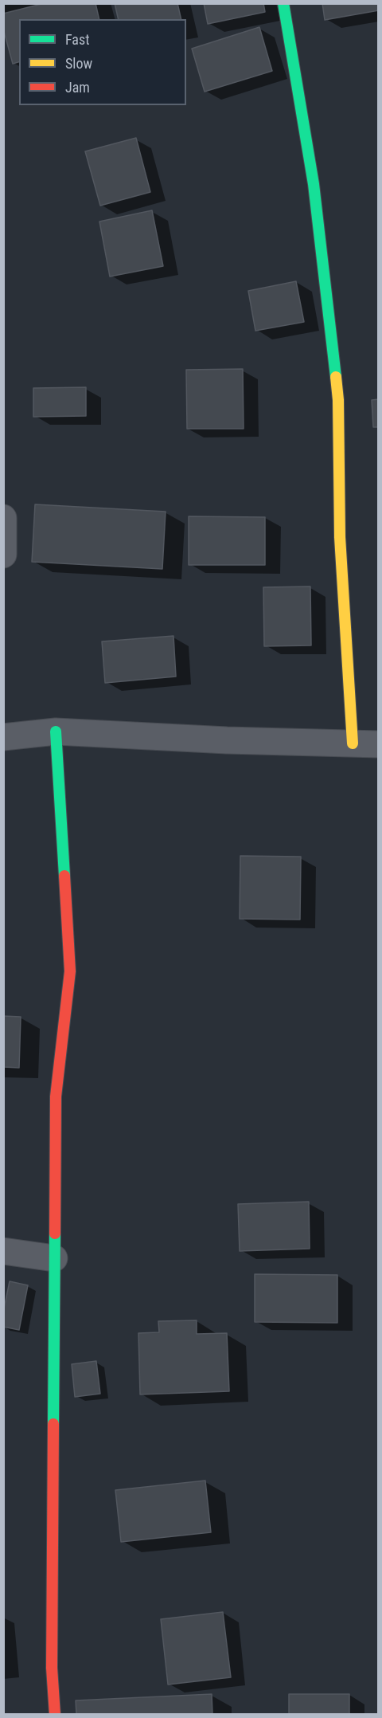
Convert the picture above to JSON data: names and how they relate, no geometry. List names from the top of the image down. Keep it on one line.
{"legend":["Fast","Slow","Jam"]}
